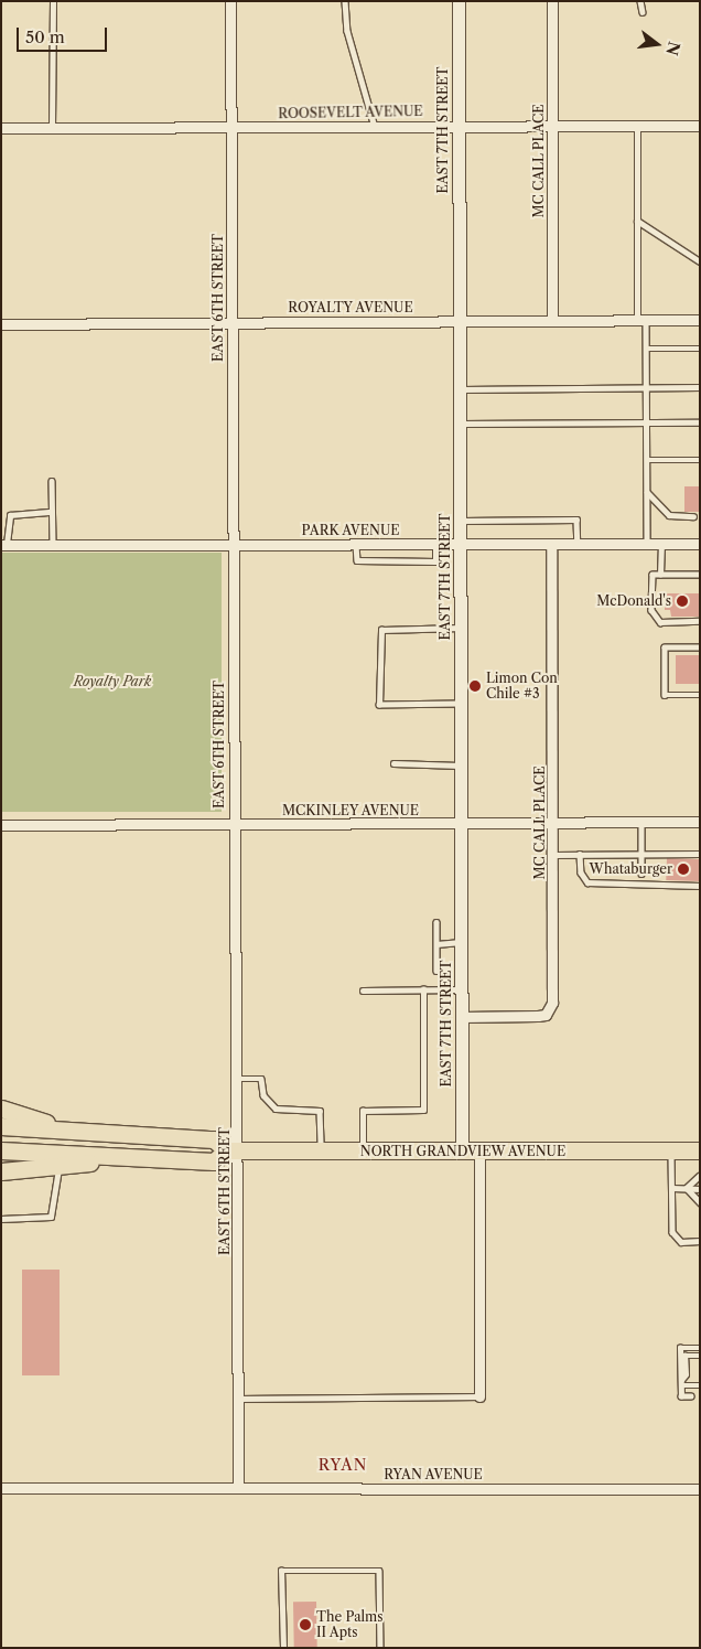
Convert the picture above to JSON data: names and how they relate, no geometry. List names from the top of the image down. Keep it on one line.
{"streets":{"main road":["NORTH GRANDVIEW AVENUE"],"street":["ROOSEVELT AVENUE","EAST 7TH STREET","MC CALL PLACE","EAST 6TH STREET","ROYALTY AVENUE","PARK AVENUE","MCKINLEY AVENUE","RYAN AVENUE"]},"crossings":[["ROOSEVELT AVENUE","EAST 7TH STREET"],["ROOSEVELT AVENUE","MC CALL PLACE"],["ROOSEVELT AVENUE","EAST 6TH STREET"],["EAST 7TH STREET","MC CALL PLACE"],["EAST 7TH STREET","ROYALTY AVENUE"],["EAST 7TH STREET","PARK AVENUE"],["EAST 7TH STREET","MCKINLEY AVENUE"],["EAST 7TH STREET","NORTH GRANDVIEW AVENUE"],["MC CALL PLACE","ROYALTY AVENUE"],["MC CALL PLACE","PARK AVENUE"],["MC CALL PLACE","MCKINLEY AVENUE"],["EAST 6TH STREET","ROYALTY AVENUE"],["EAST 6TH STREET","PARK AVENUE"],["EAST 6TH STREET","MCKINLEY AVENUE"],["EAST 6TH STREET","NORTH GRANDVIEW AVENUE"],["EAST 6TH STREET","RYAN AVENUE"]],"districts":["RYAN"],"parks":["Royalty Park"],"places":["McDonald's","Limon Con Chile #3","Whataburger","The Palms II Apts"],"scale_bar":"50 m","north":"right"}
